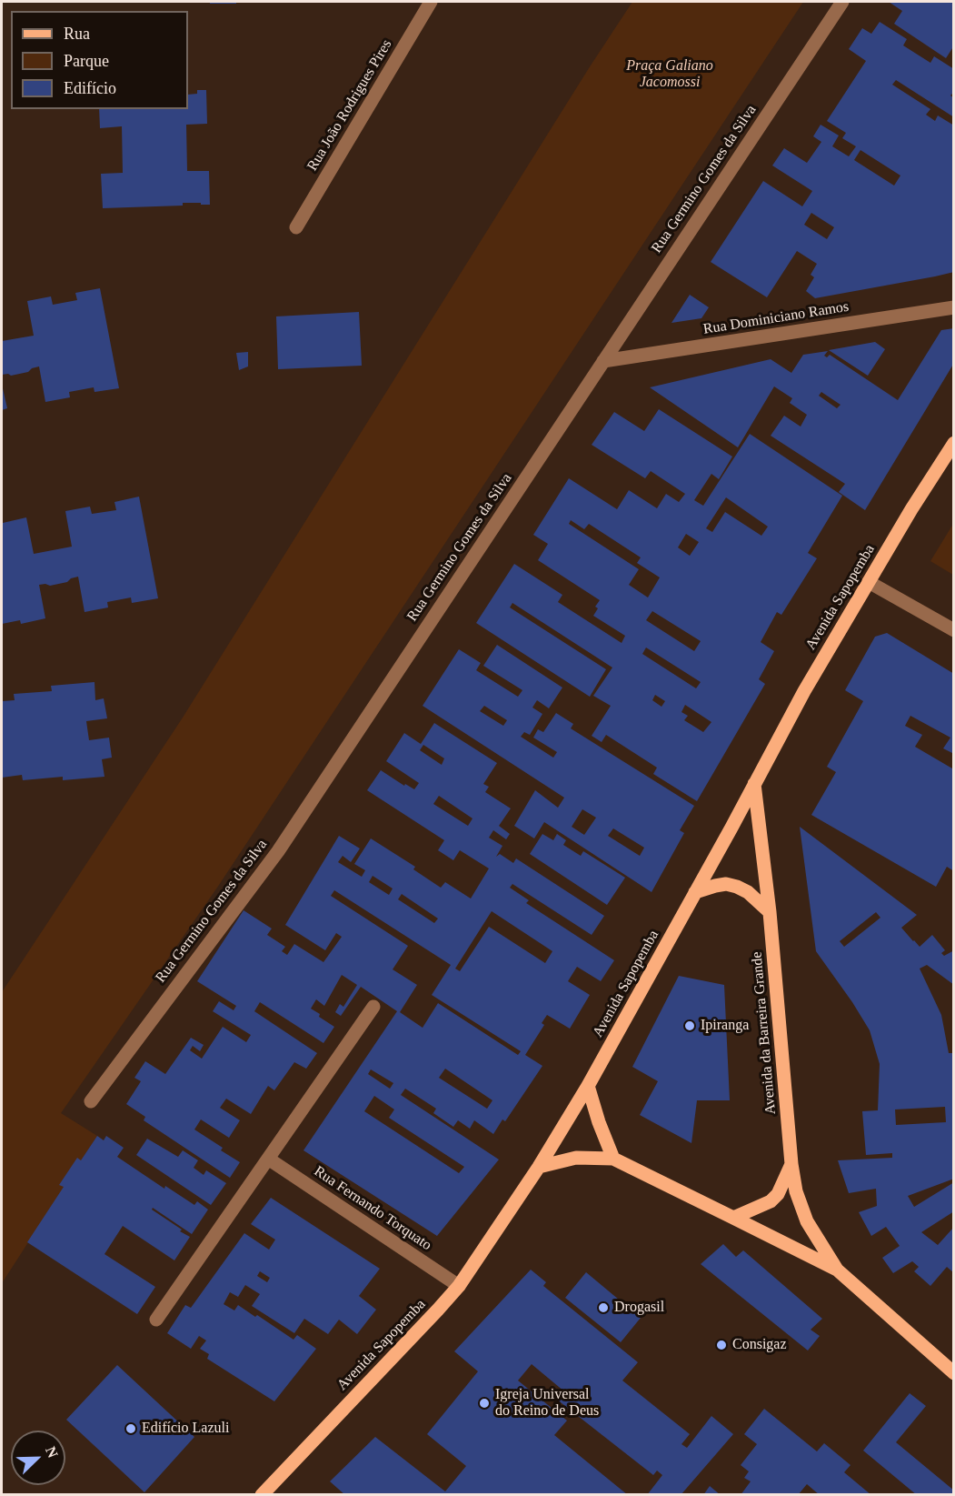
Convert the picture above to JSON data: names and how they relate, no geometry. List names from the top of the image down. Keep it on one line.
{"streets":{"main road":["Avenida Sapopemba","Avenida da Barreira Grande"],"street":["Rua João Rodrigues Pires","Rua Germino Gomes da Silva","Rua Dominiciano Ramos","Rua Fernando Torquato"]},"crossings":[["Rua Germino Gomes da Silva","Rua Dominiciano Ramos"],["Avenida Sapopemba","Avenida da Barreira Grande"],["Avenida Sapopemba","Rua Fernando Torquato"]],"parks":["Praça Galiano Jacomossi"],"places":["Ipiranga","Drogasil","Consigaz","Igreja Universal do Reino de Deus","Edifício Lazuli"],"legend":["Rua","Parque","Edifício"],"north":"top right"}
